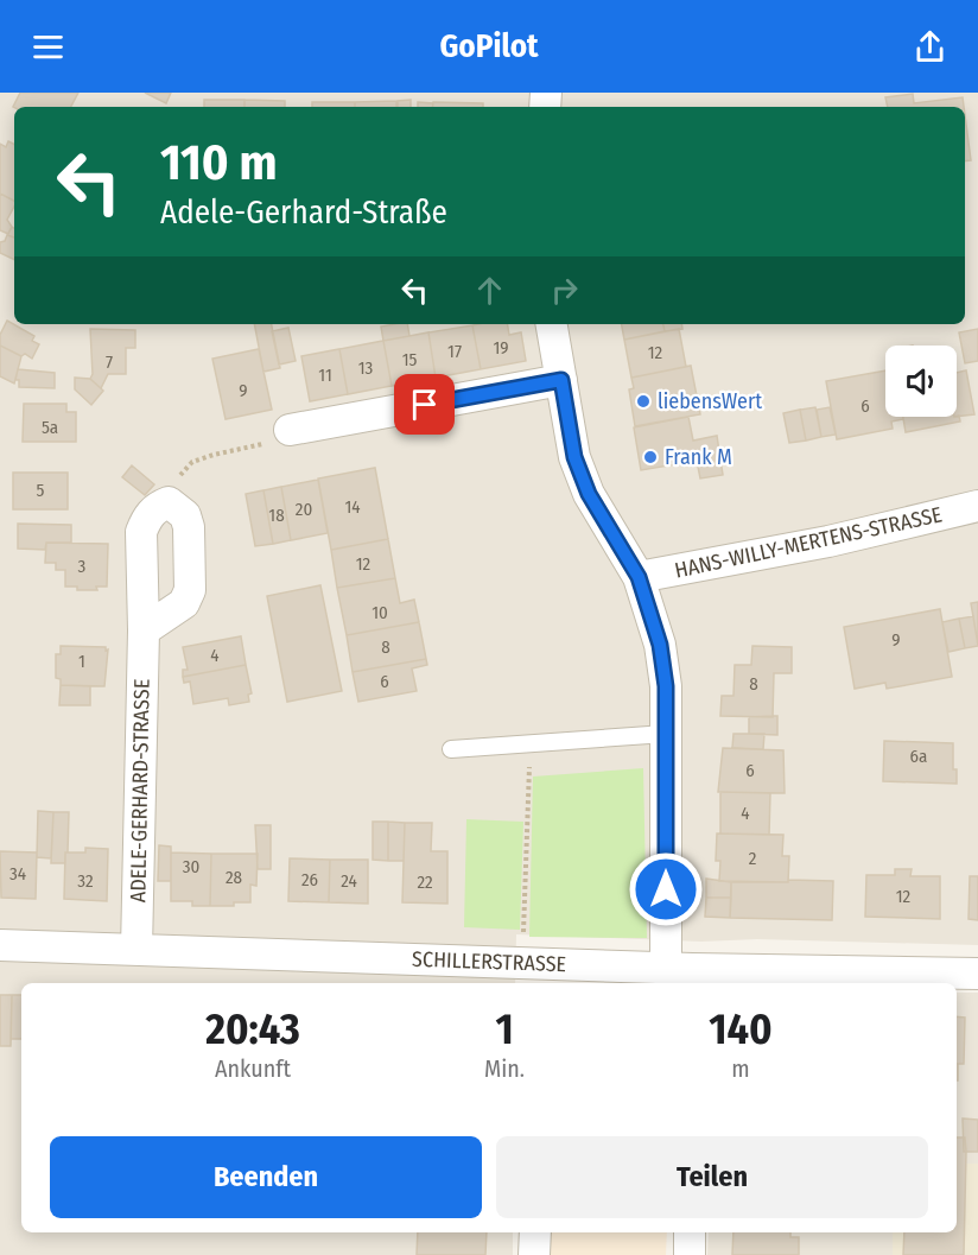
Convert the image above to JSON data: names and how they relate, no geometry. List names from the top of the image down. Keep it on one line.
{"streets":{"street":["HANS-WILLY-MERTENS-STRASSE","ADELE-GERHARD-STRASSE","SCHILLERSTRASSE"]},"crossings":[["ADELE-GERHARD-STRASSE","SCHILLERSTRASSE"]],"places":["liebensWert","Frank M"],"house_numbers":["19","17","12","15","7","13","11","9","6","5a","5","14","20","18","12","3","10","9","8","4","1","6","8","6a","6","4","2","30","34","28","26","32","24","22","12"],"page":{"header":"GoPilot","turn":["110 m","Adele-Gerhard-Straße"],"eta":["20:43","Ankunft","1","Min.","140","m"],"buttons":["Beenden","Teilen"]}}
